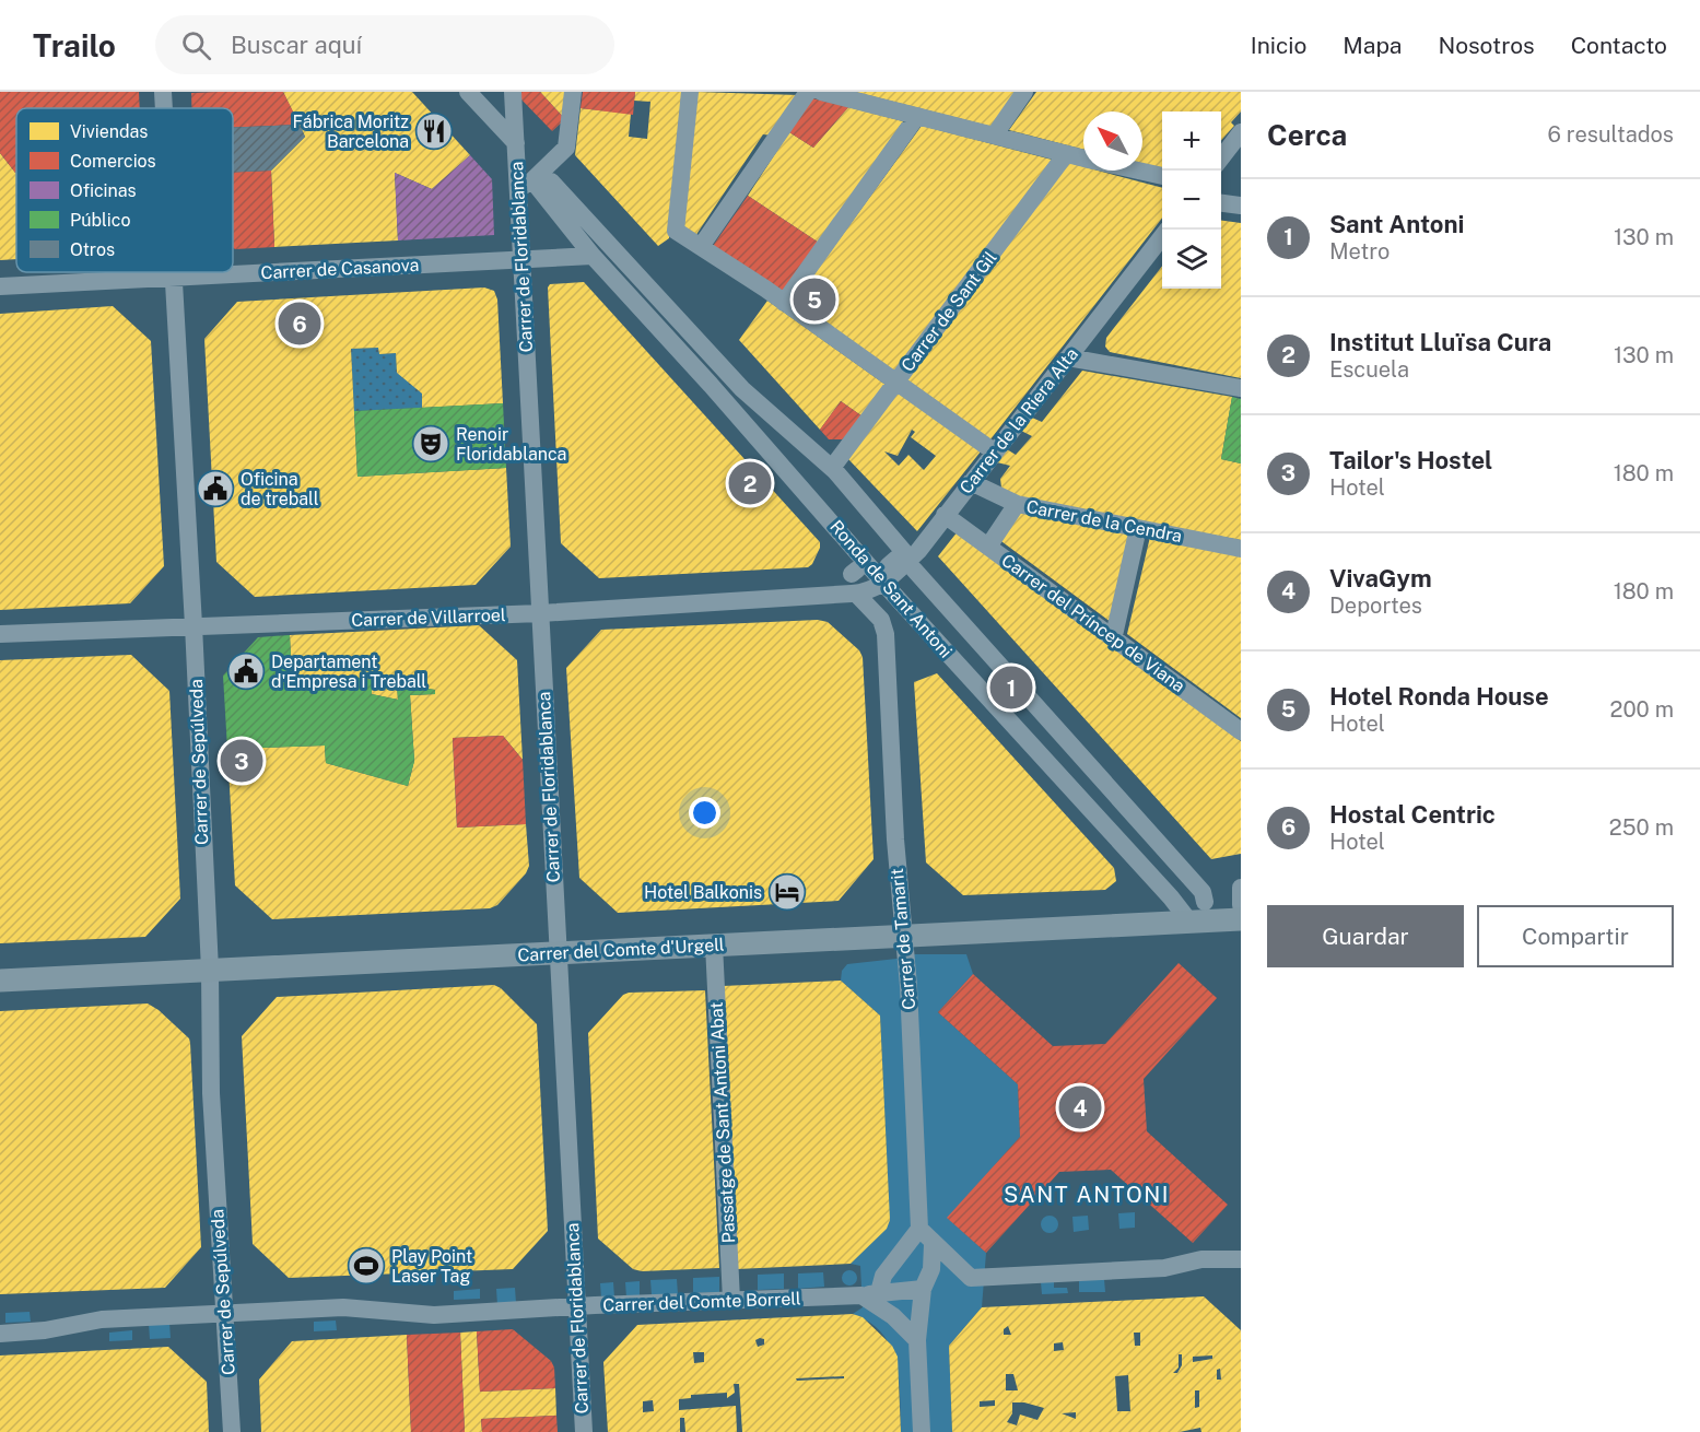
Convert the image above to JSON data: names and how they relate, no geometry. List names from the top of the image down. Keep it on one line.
{"streets":{"main road":["Carrer del Comte d'Urgell"],"street":["Carrer de Floridablanca","Carrer de Casanova","Carrer de Sant Gil","Carrer de la Riera Alta","Carrer de la Cendra","Ronda de Sant Antoni","Carrer de Villarroel","Carrer del Príncep de Viana","Carrer de Sepúlveda","Carrer de Tamarit","Passatge de Sant Antoni Abat","Carrer del Comte Borrell"]},"crossings":[["Carrer de Floridablanca","Carrer de Casanova"],["Carrer de Floridablanca","Ronda de Sant Antoni"],["Carrer de Floridablanca","Carrer de Villarroel"],["Carrer de Floridablanca","Carrer del Comte d'Urgell"],["Carrer de Floridablanca","Carrer del Comte Borrell"],["Carrer de Casanova","Carrer de Sepúlveda"],["Carrer de Sant Gil","Ronda de Sant Antoni"],["Carrer de la Riera Alta","Carrer de la Cendra"],["Carrer de la Riera Alta","Ronda de Sant Antoni"],["Carrer de la Riera Alta","Carrer de Villarroel"],["Carrer de la Riera Alta","Carrer del Príncep de Viana"],["Carrer de la Riera Alta","Carrer de Tamarit"],["Ronda de Sant Antoni","Carrer de Villarroel"],["Ronda de Sant Antoni","Carrer de Tamarit"],["Ronda de Sant Antoni","Carrer del Comte d'Urgell"],["Carrer de Villarroel","Carrer de Sepúlveda"],["Carrer de Villarroel","Carrer de Tamarit"],["Carrer de Sepúlveda","Carrer del Comte d'Urgell"],["Carrer de Sepúlveda","Carrer del Comte Borrell"],["Carrer de Tamarit","Carrer del Comte d'Urgell"],["Carrer del Comte d'Urgell","Passatge de Sant Antoni Abat"],["Passatge de Sant Antoni Abat","Carrer del Comte Borrell"]],"districts":["SANT ANTONI"],"places":{"restaurant":["Fábrica Moritz Barcelona"],"theatre":["Renoir Floridablanca"],"public building":["Oficina de treball","Departament d'Empresa i Treball"],"hotel":["Hotel Balkonis"],"sports":["Play Point Laser Tag"]},"legend":["Viviendas","Comercios","Oficinas","Público","Otros"],"north":"top left","page":{"header":"Trailo","search":"Buscar aquí","nav":["Inicio","Mapa","Nosotros","Contacto"],"heading":["Cerca","6 resultados"],"map_buttons":["+","−"],"list":[{"mark":"1","name":"Sant Antoni","note":"Metro","value":"130 m"},{"mark":"2","name":"Institut Lluïsa Cura","note":"Escuela","value":"130 m"},{"mark":"3","name":"Tailor's Hostel","note":"Hotel","value":"180 m"},{"mark":"4","name":"VivaGym","note":"Deportes","value":"180 m"},{"mark":"5","name":"Hotel Ronda House","note":"Hotel","value":"200 m"},{"mark":"6","name":"Hostal Centric","note":"Hotel","value":"250 m"}],"pins":["5","6","2","1","3","4"],"buttons":["Guardar","Compartir"]}}
